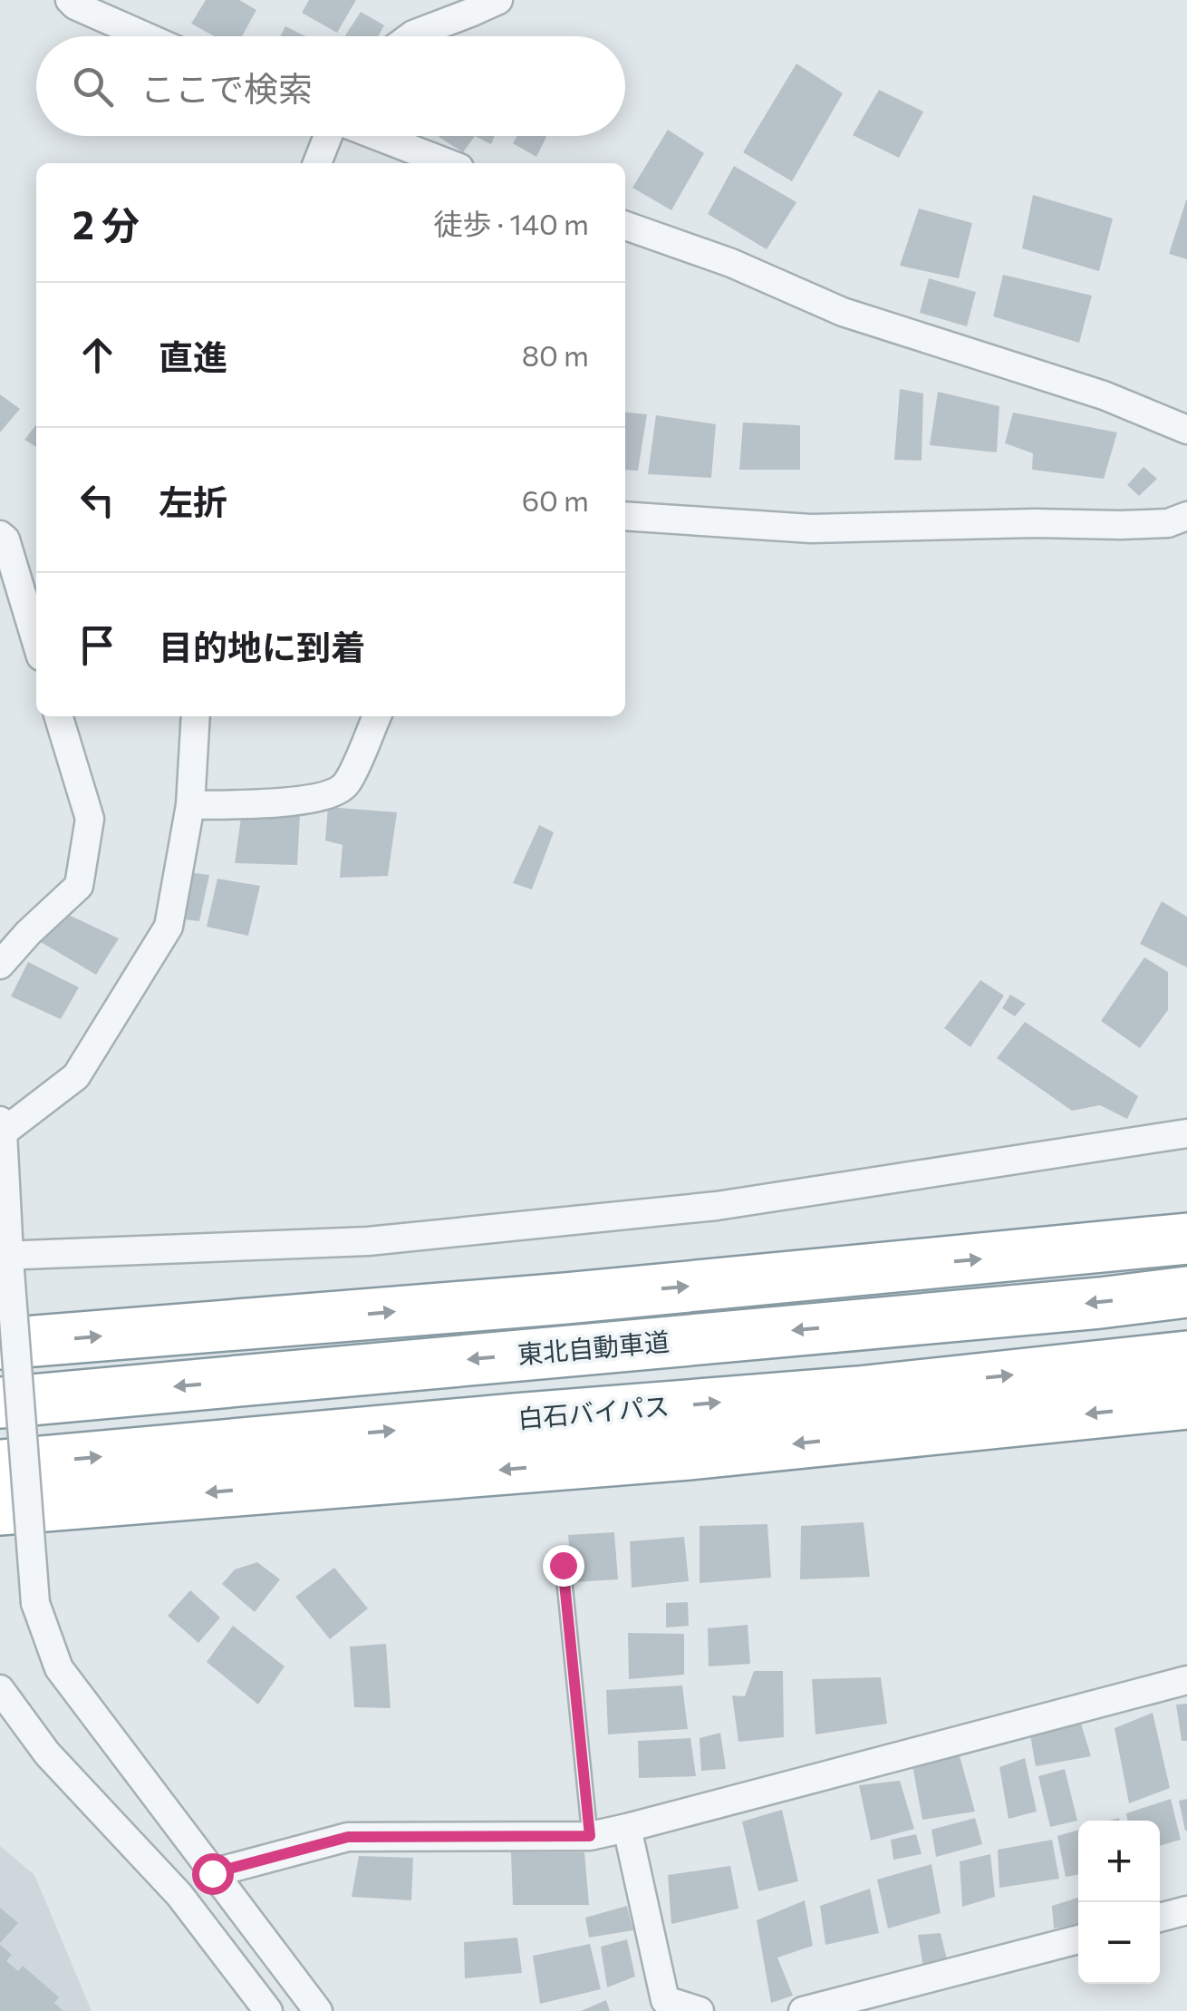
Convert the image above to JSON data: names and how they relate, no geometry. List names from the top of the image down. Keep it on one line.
{"streets":{"highway":["東北自動車道","白石バイパス"]},"page":{"search":"ここで検索","heading":["2 分","徒歩 · 140 m"],"list":[["直進","80 m"],["左折","60 m"],"目的地に到着"],"map_buttons":["+","−"]}}
